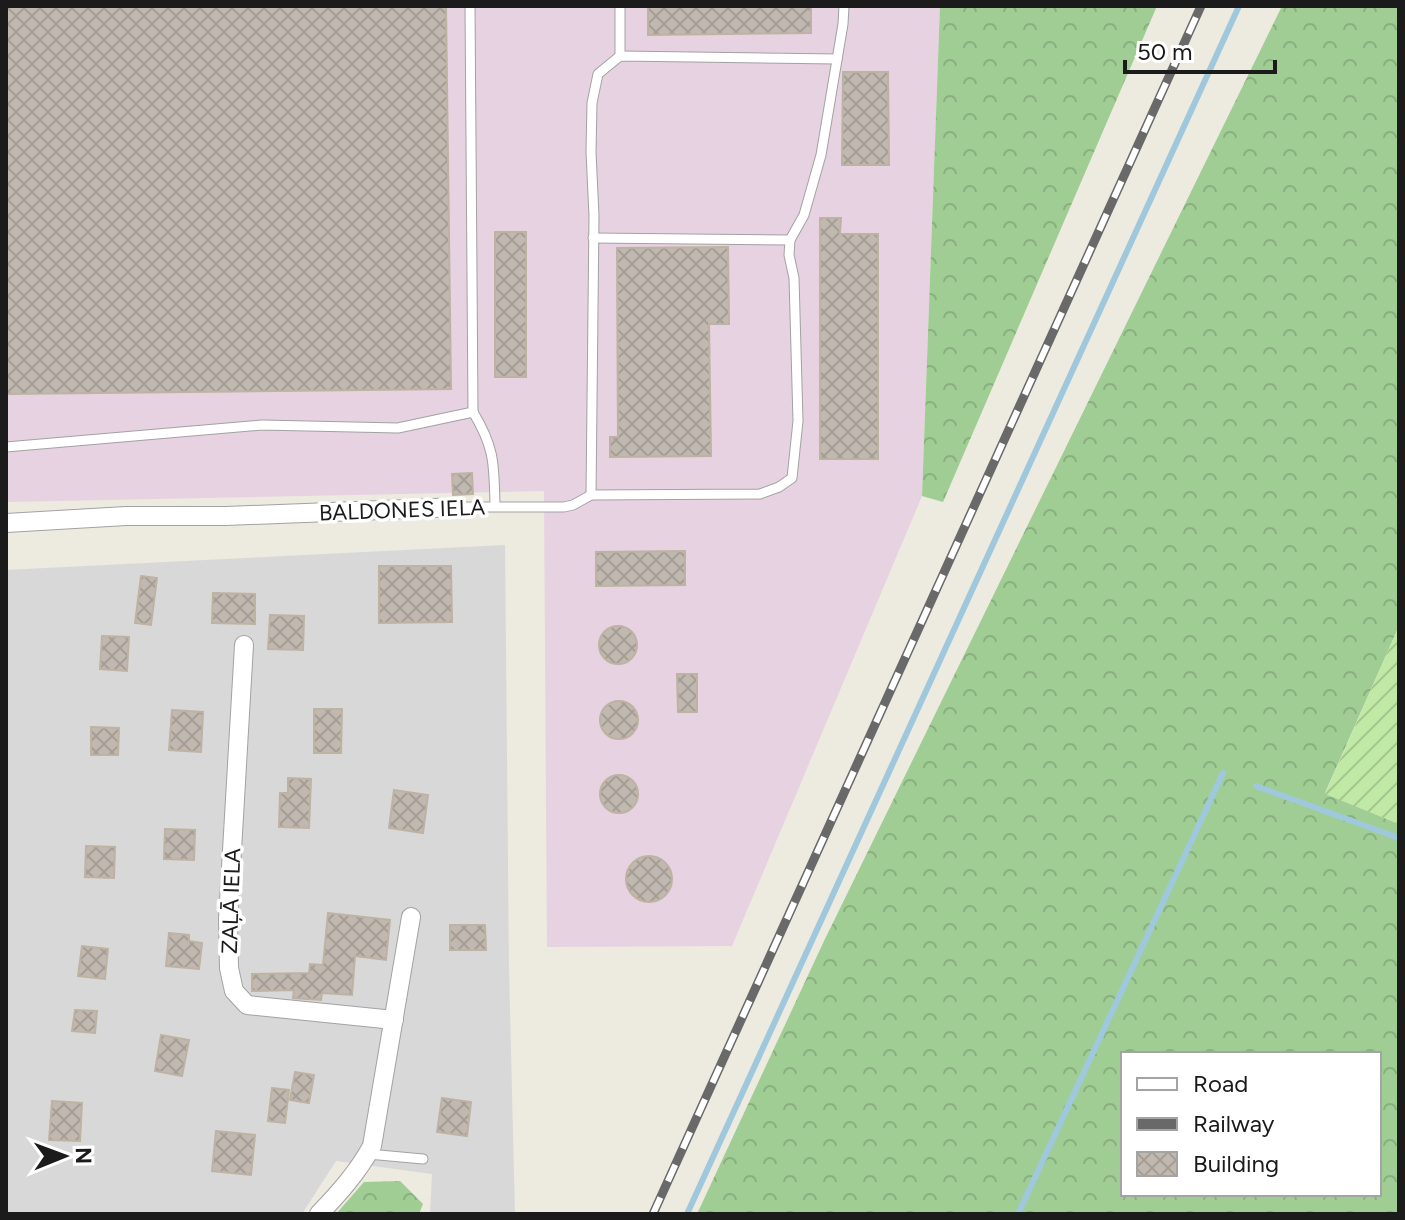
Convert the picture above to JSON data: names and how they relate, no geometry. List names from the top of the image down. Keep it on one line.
{"streets":{"street":["BALDONES IELA","ZAĻĀ IELA"]},"legend":["Road","Railway","Building"],"scale_bar":"50 m","north":"right"}
